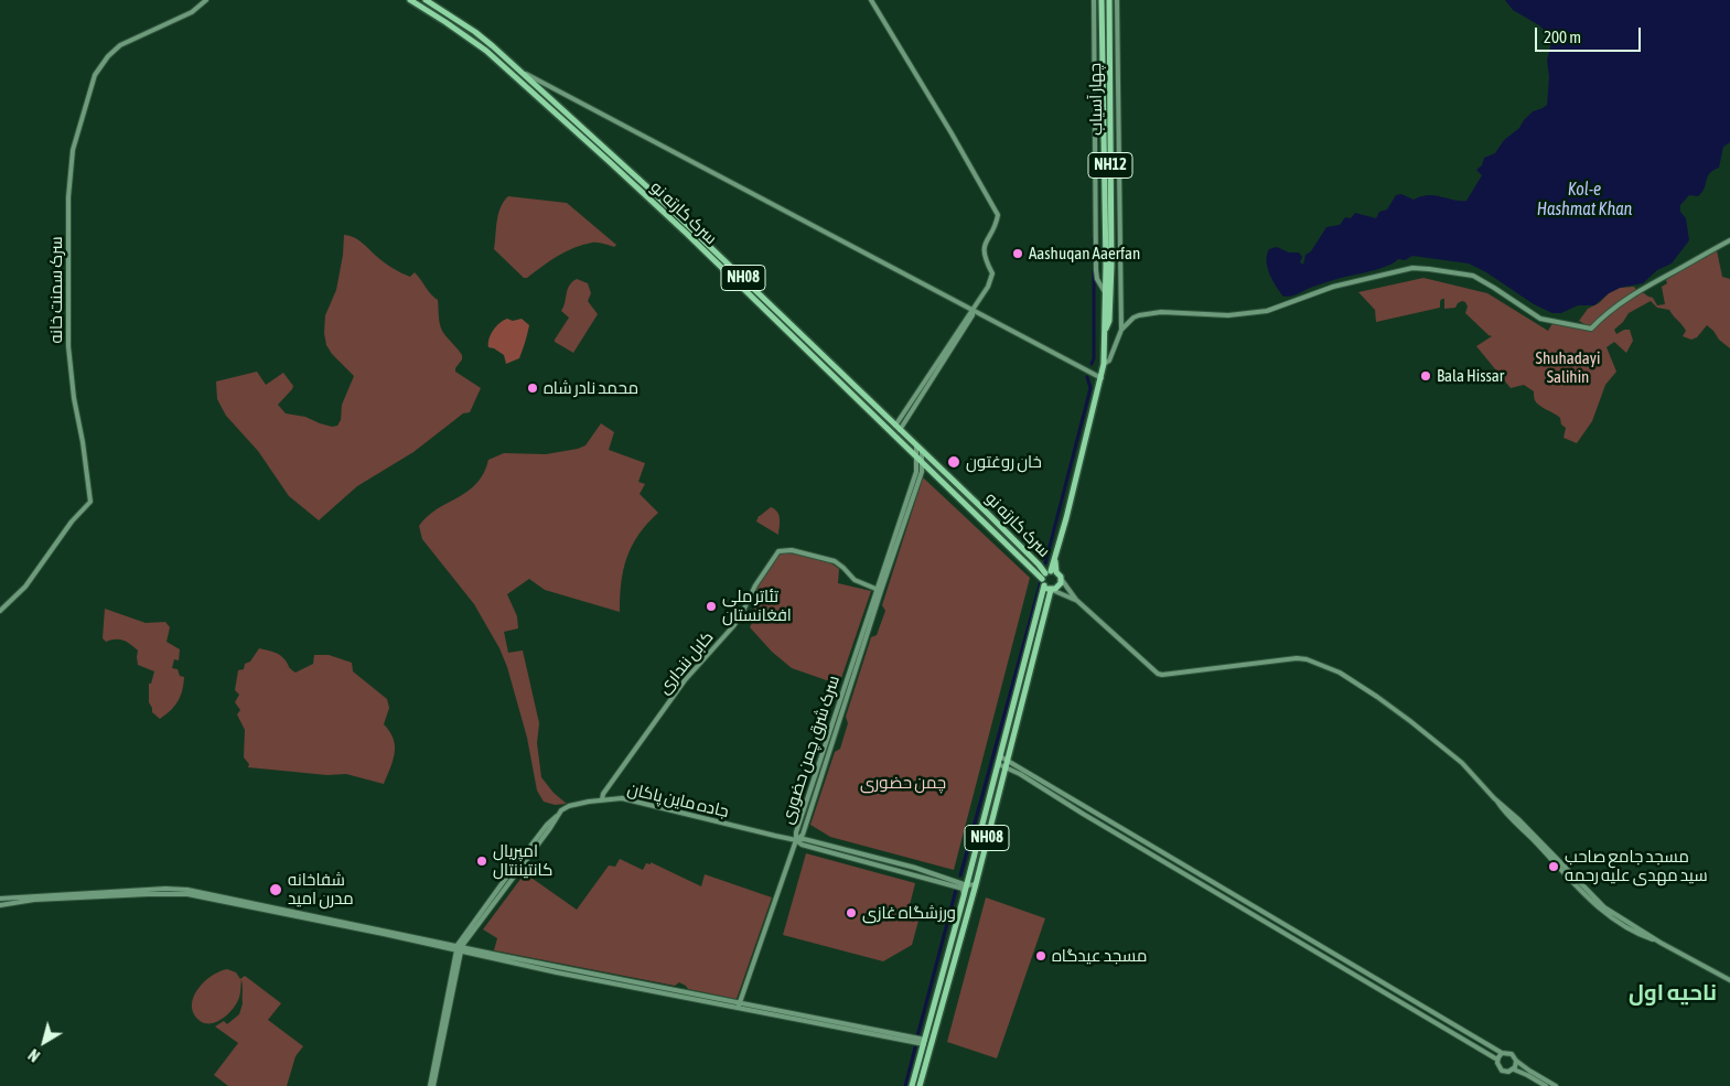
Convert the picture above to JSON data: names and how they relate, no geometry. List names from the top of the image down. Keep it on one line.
{"streets":{"highway":["چهار آسیاب","NH12","سرک کارته نو","NH08"],"main road":["سرک سمنت خانه","کابل ننداری","سرک شرق چمن حضوری","جاده ماین پاکان"]},"crossings":[["چهار آسیاب","NH12"],["NH12","سرک کارته نو"],["NH12","NH08"],["سرک کارته نو","NH08"],["سرک کارته نو","سرک شرق چمن حضوری"],["کابل ننداری","سرک شرق چمن حضوری"],["کابل ننداری","جاده ماین پاکان"],["سرک شرق چمن حضوری","جاده ماین پاکان"]],"districts":["ناحیه اول"],"water":["Kol-e Hashmat Khan"],"parks":["Shuhadayi Salihin","چمن حضوری"],"places":["Aashuqan Aaerfan","Bala Hissar","محمد نادر شاه","خان روغتون","تئاتر ملی افغانستان","امپریال کانتیننتال","مسجد جامع صاحب سید مهدی علیه رحمه","شفاخانه مدرن امید","ورزشگاه غازی","مسجد عیدگاه"],"scale_bar":"200 m","north":"bottom left"}
